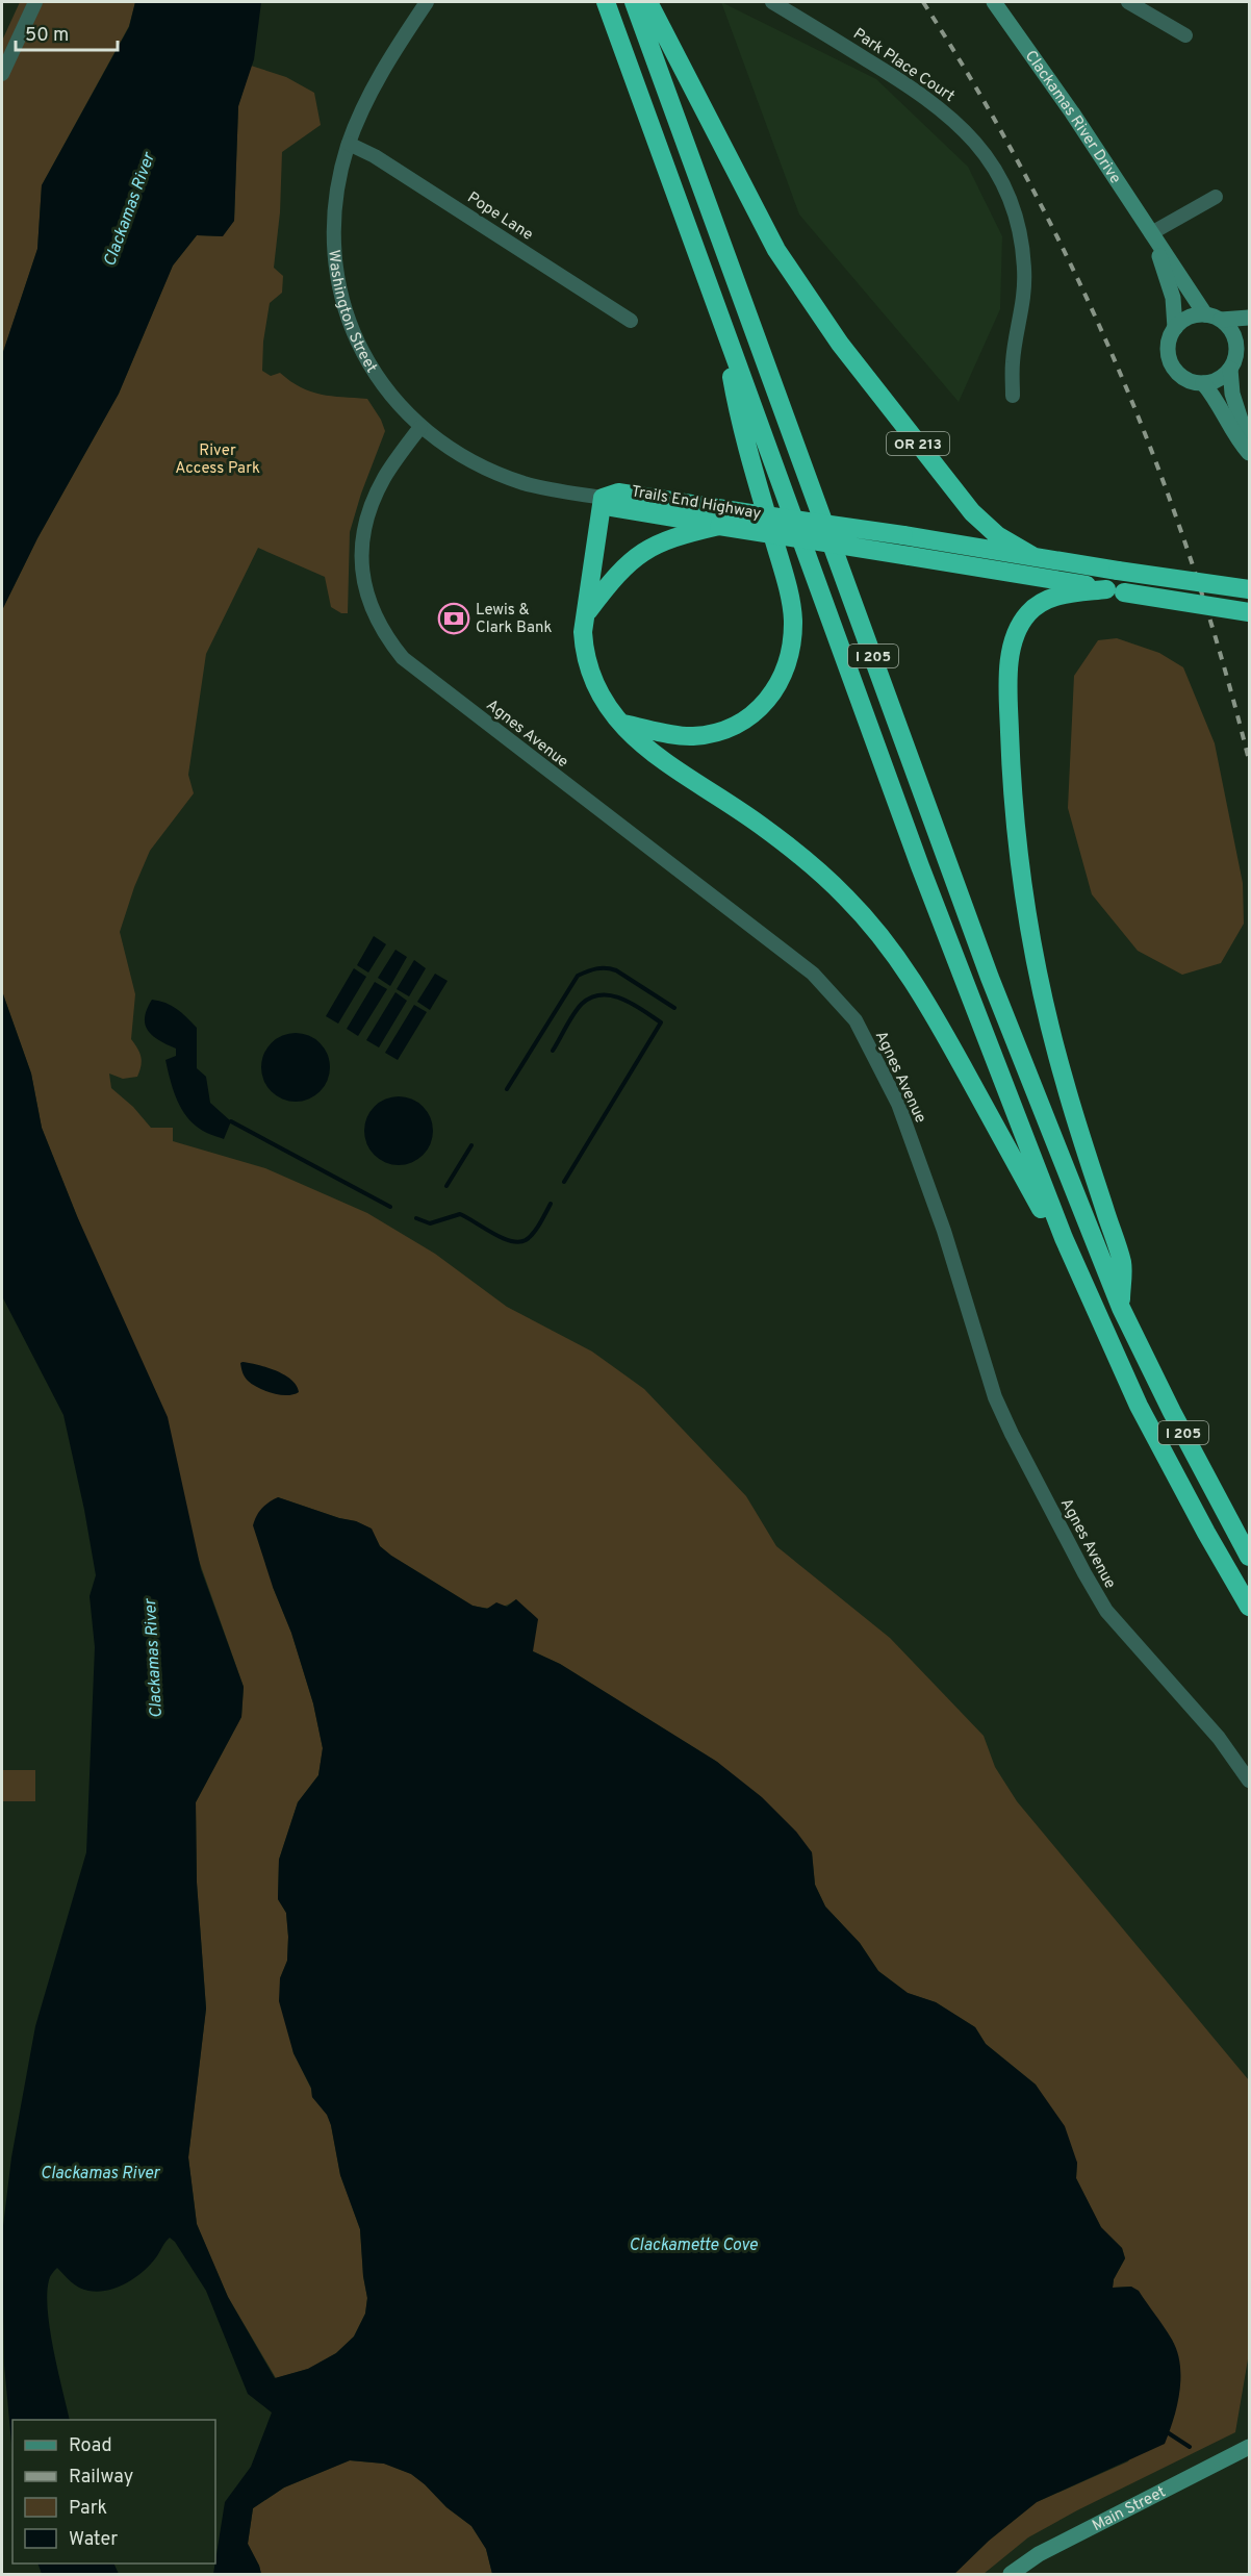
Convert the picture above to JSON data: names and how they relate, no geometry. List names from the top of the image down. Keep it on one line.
{"streets":{"highway":["OR 213","Trails End Highway","I 205"],"main road":["Clackamas River Drive","Main Street"],"street":["Park Place Court","Pope Lane","Washington Street","Agnes Avenue"]},"crossings":[["Pope Lane","Washington Street"],["Washington Street","Trails End Highway"],["Washington Street","Agnes Avenue"],["OR 213","Trails End Highway"]],"water":["Clackamas River","Clackamette Cove"],"parks":["River Access Park"],"places":{"bank":["Lewis & Clark Bank"]},"legend":["Road","Railway","Park","Water"],"scale_bar":"50 m"}
